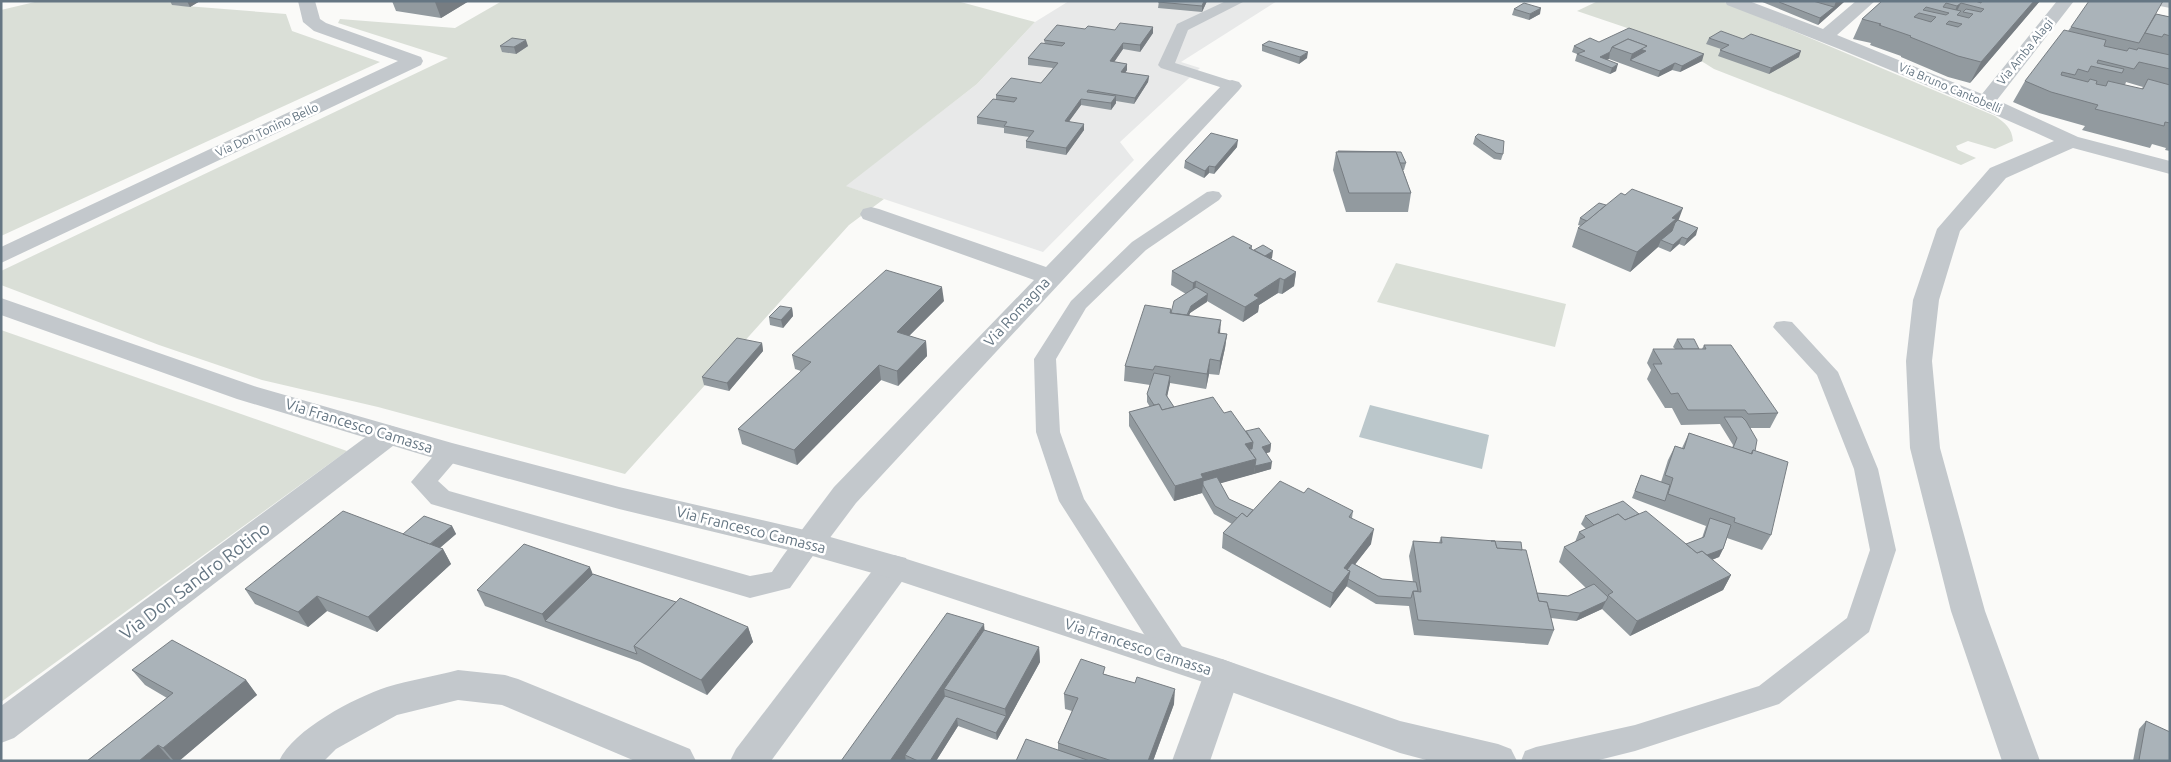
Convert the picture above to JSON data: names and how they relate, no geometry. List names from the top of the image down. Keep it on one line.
{"streets":{"street":["Via Amba Alagi","Via Bruno Cantobelli","Via Don Tonino Bello","Via Romagna","Via Francesco Camassa","Via Don Sandro Rotino"]},"crossings":[["Via Amba Alagi","Via Bruno Cantobelli"],["Via Romagna","Via Francesco Camassa"],["Via Francesco Camassa","Via Don Sandro Rotino"]]}
